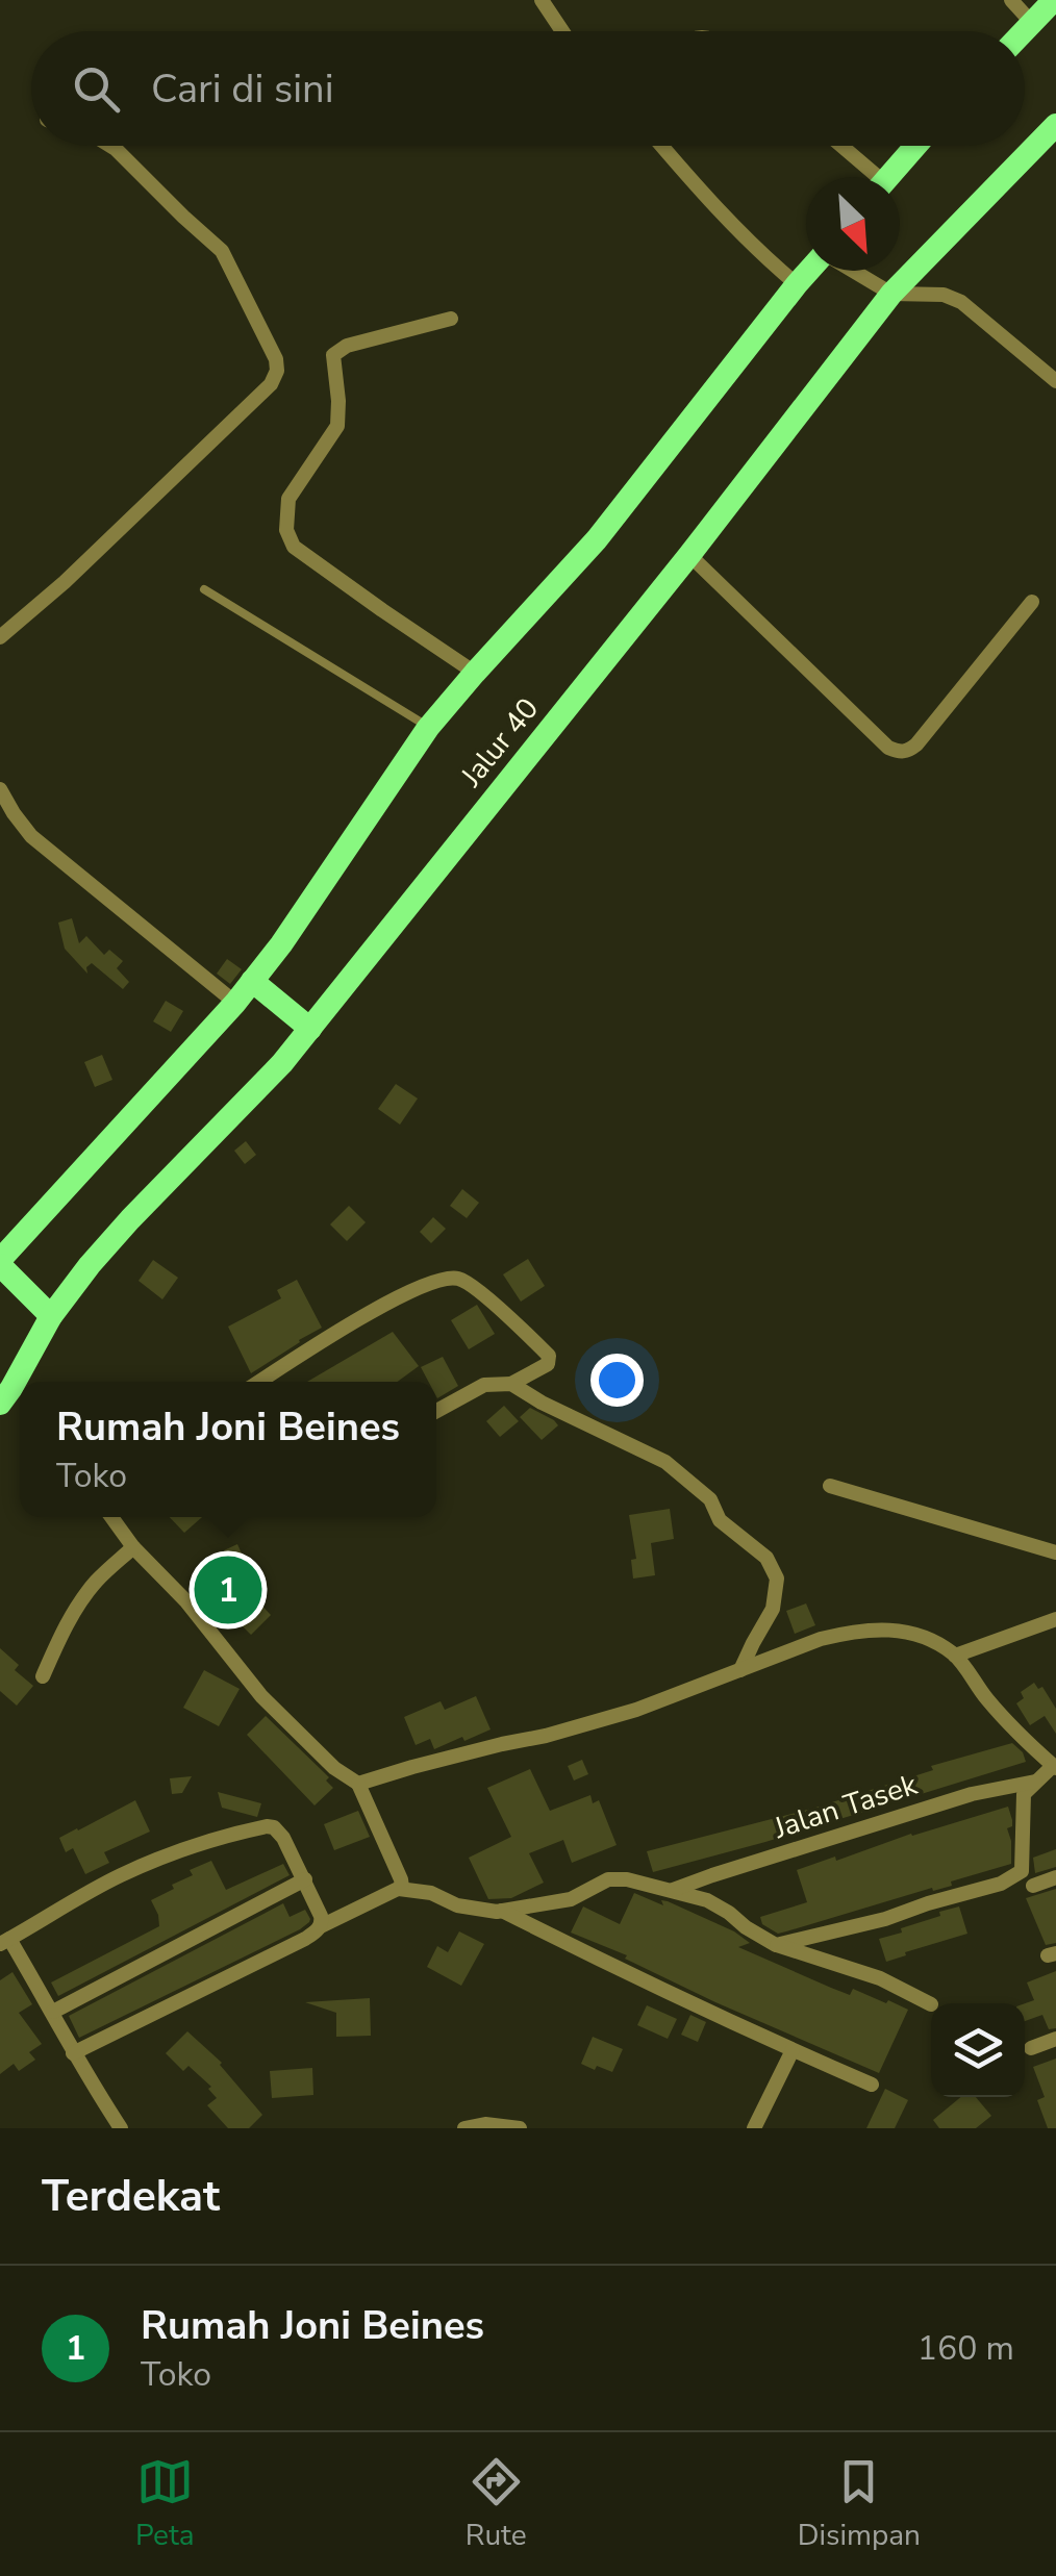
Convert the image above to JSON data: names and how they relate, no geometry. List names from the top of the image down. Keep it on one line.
{"streets":{"highway":["Jalur 40"],"street":["Jalan Tasek"]},"north":"bottom right","page":{"search":"Cari di sini","popup":["Rumah Joni Beines","Toko"],"pins":"1","heading":"Terdekat","list":[{"mark":"1","name":"Rumah Joni Beines","note":"Toko","value":"160 m"}],"nav":["Peta","Rute","Disimpan"]}}
